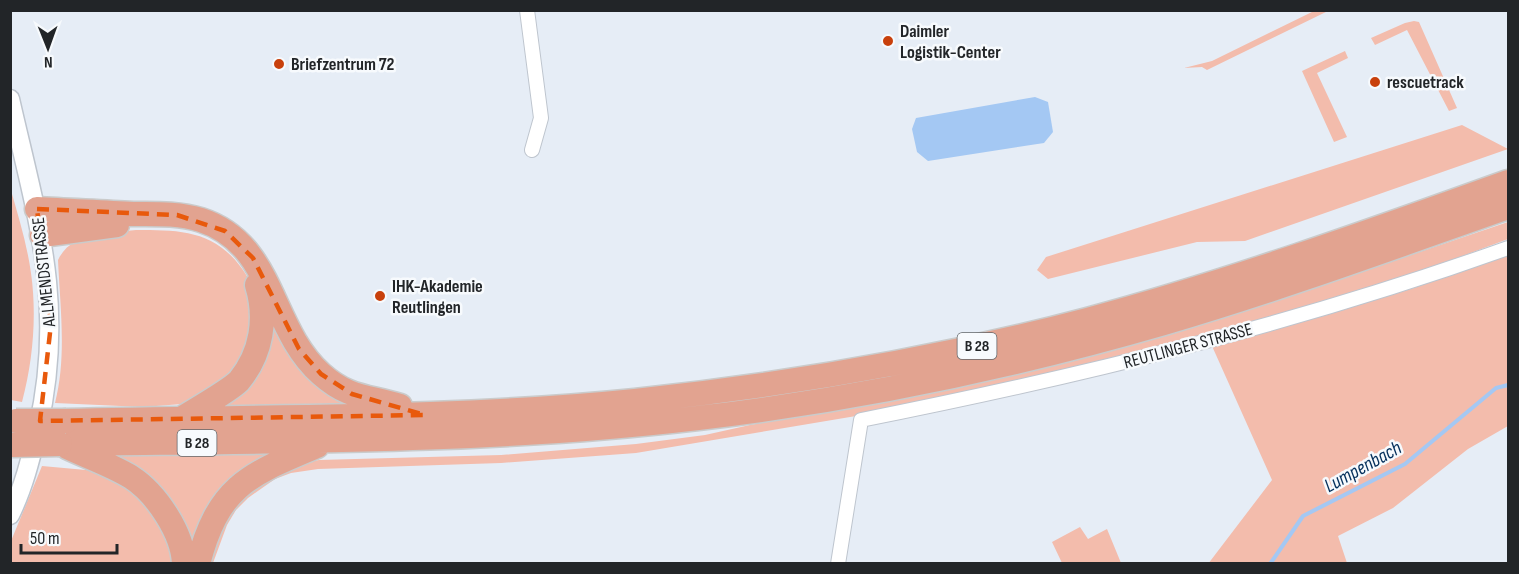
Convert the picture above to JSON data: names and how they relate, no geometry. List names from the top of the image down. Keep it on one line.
{"streets":{"highway":["B 28"],"street":["ALLMENDSTRASSE","REUTLINGER STRASSE"]},"water":["Lumpenbach"],"places":["Daimler Logistik-Center","Briefzentrum 72","rescuetrack","IHK-Akademie Reutlingen"],"scale_bar":"50 m","north":"bottom"}
